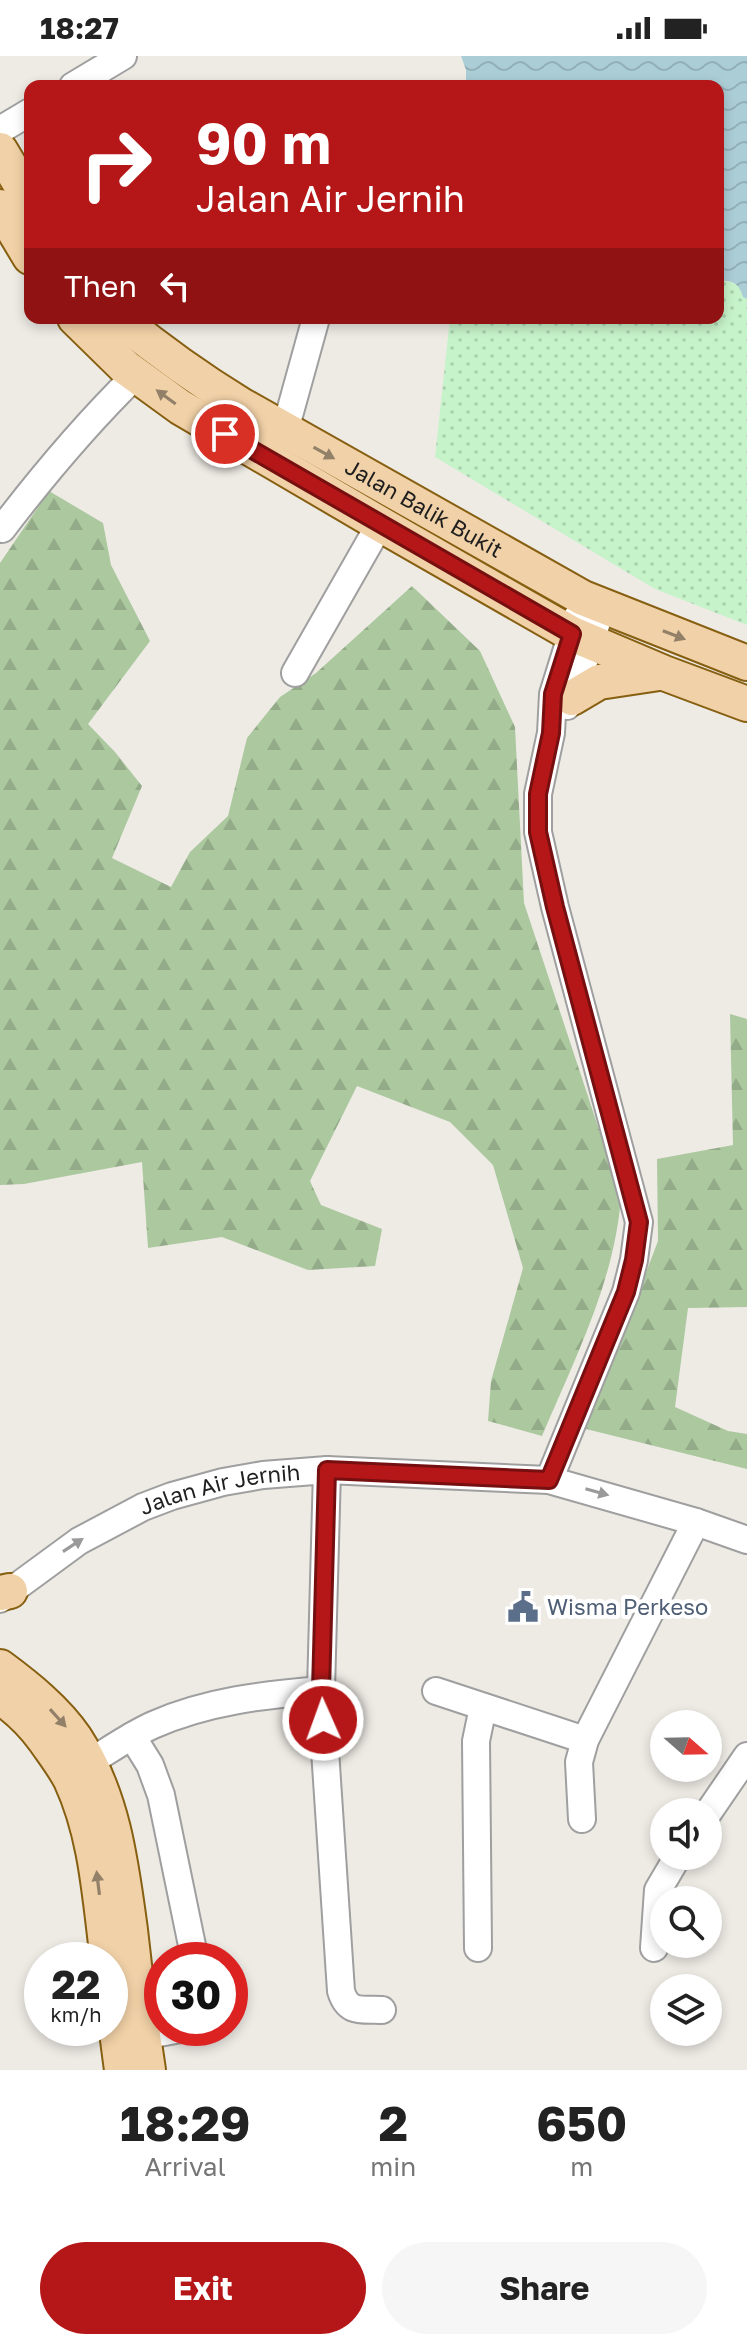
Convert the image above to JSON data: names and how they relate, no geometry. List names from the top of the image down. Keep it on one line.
{"streets":{"main road":["Jalan Balik Bukit"],"street":["Jalan Air Jernih"]},"places":{"public building":["Wisma Perkeso"]},"north":"right","page":{"status":"18:27","turn":["90 m","Jalan Air Jernih"],"then":"Then","speed":"22 km/h","limit":"30","eta":["18:29","Arrival","2","min","650","m"],"buttons":["Exit","Share"]}}
